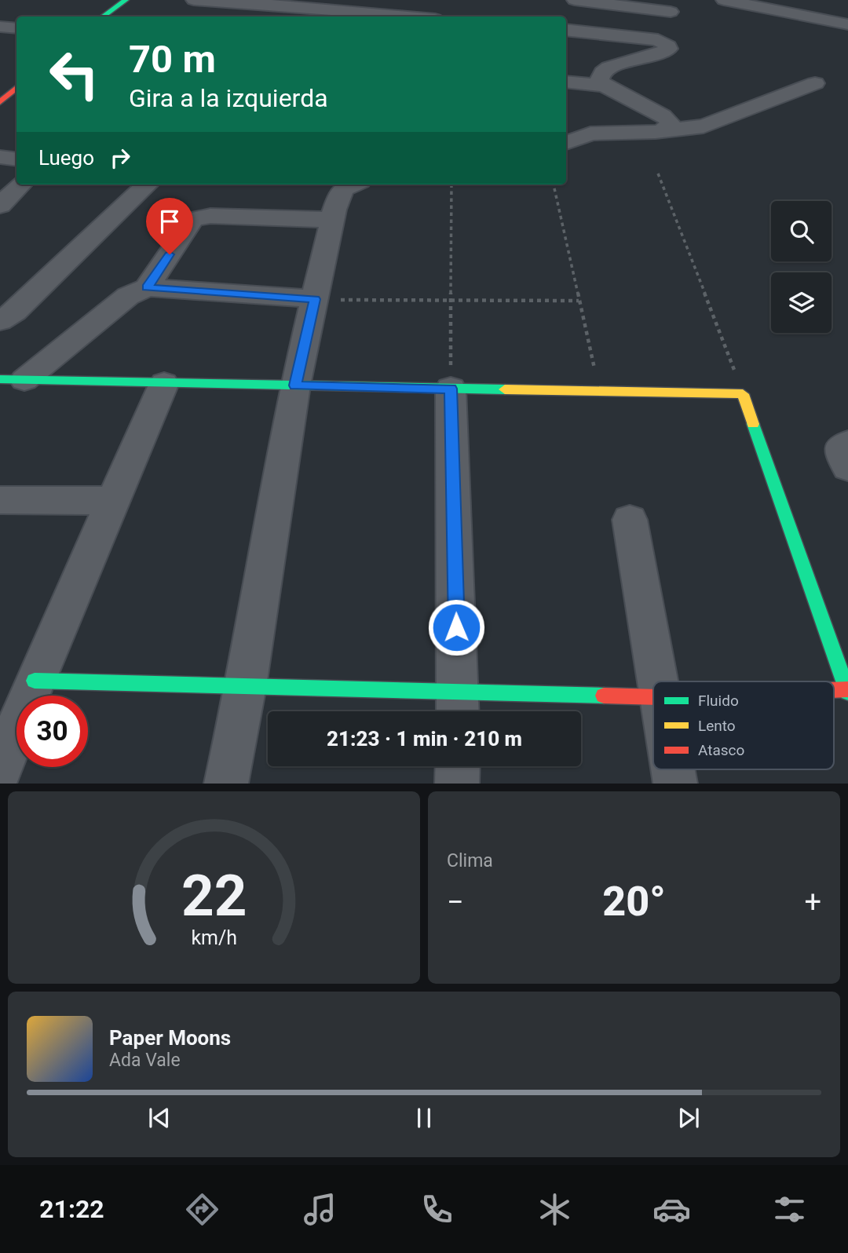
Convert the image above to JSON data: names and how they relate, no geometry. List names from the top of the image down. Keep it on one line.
{"legend":["Fluido","Lento","Atasco"],"page":{"turn":["70 m","Gira a la izquierda"],"then":"Luego","limit":"30","trip":"21:23 · 1 min · 210 m","tile":"Clima","heat":["−","20°","+"],"song":["Paper Moons","Ada Vale"],"tabs":"21:22","gauge":["22","km/h"]}}
